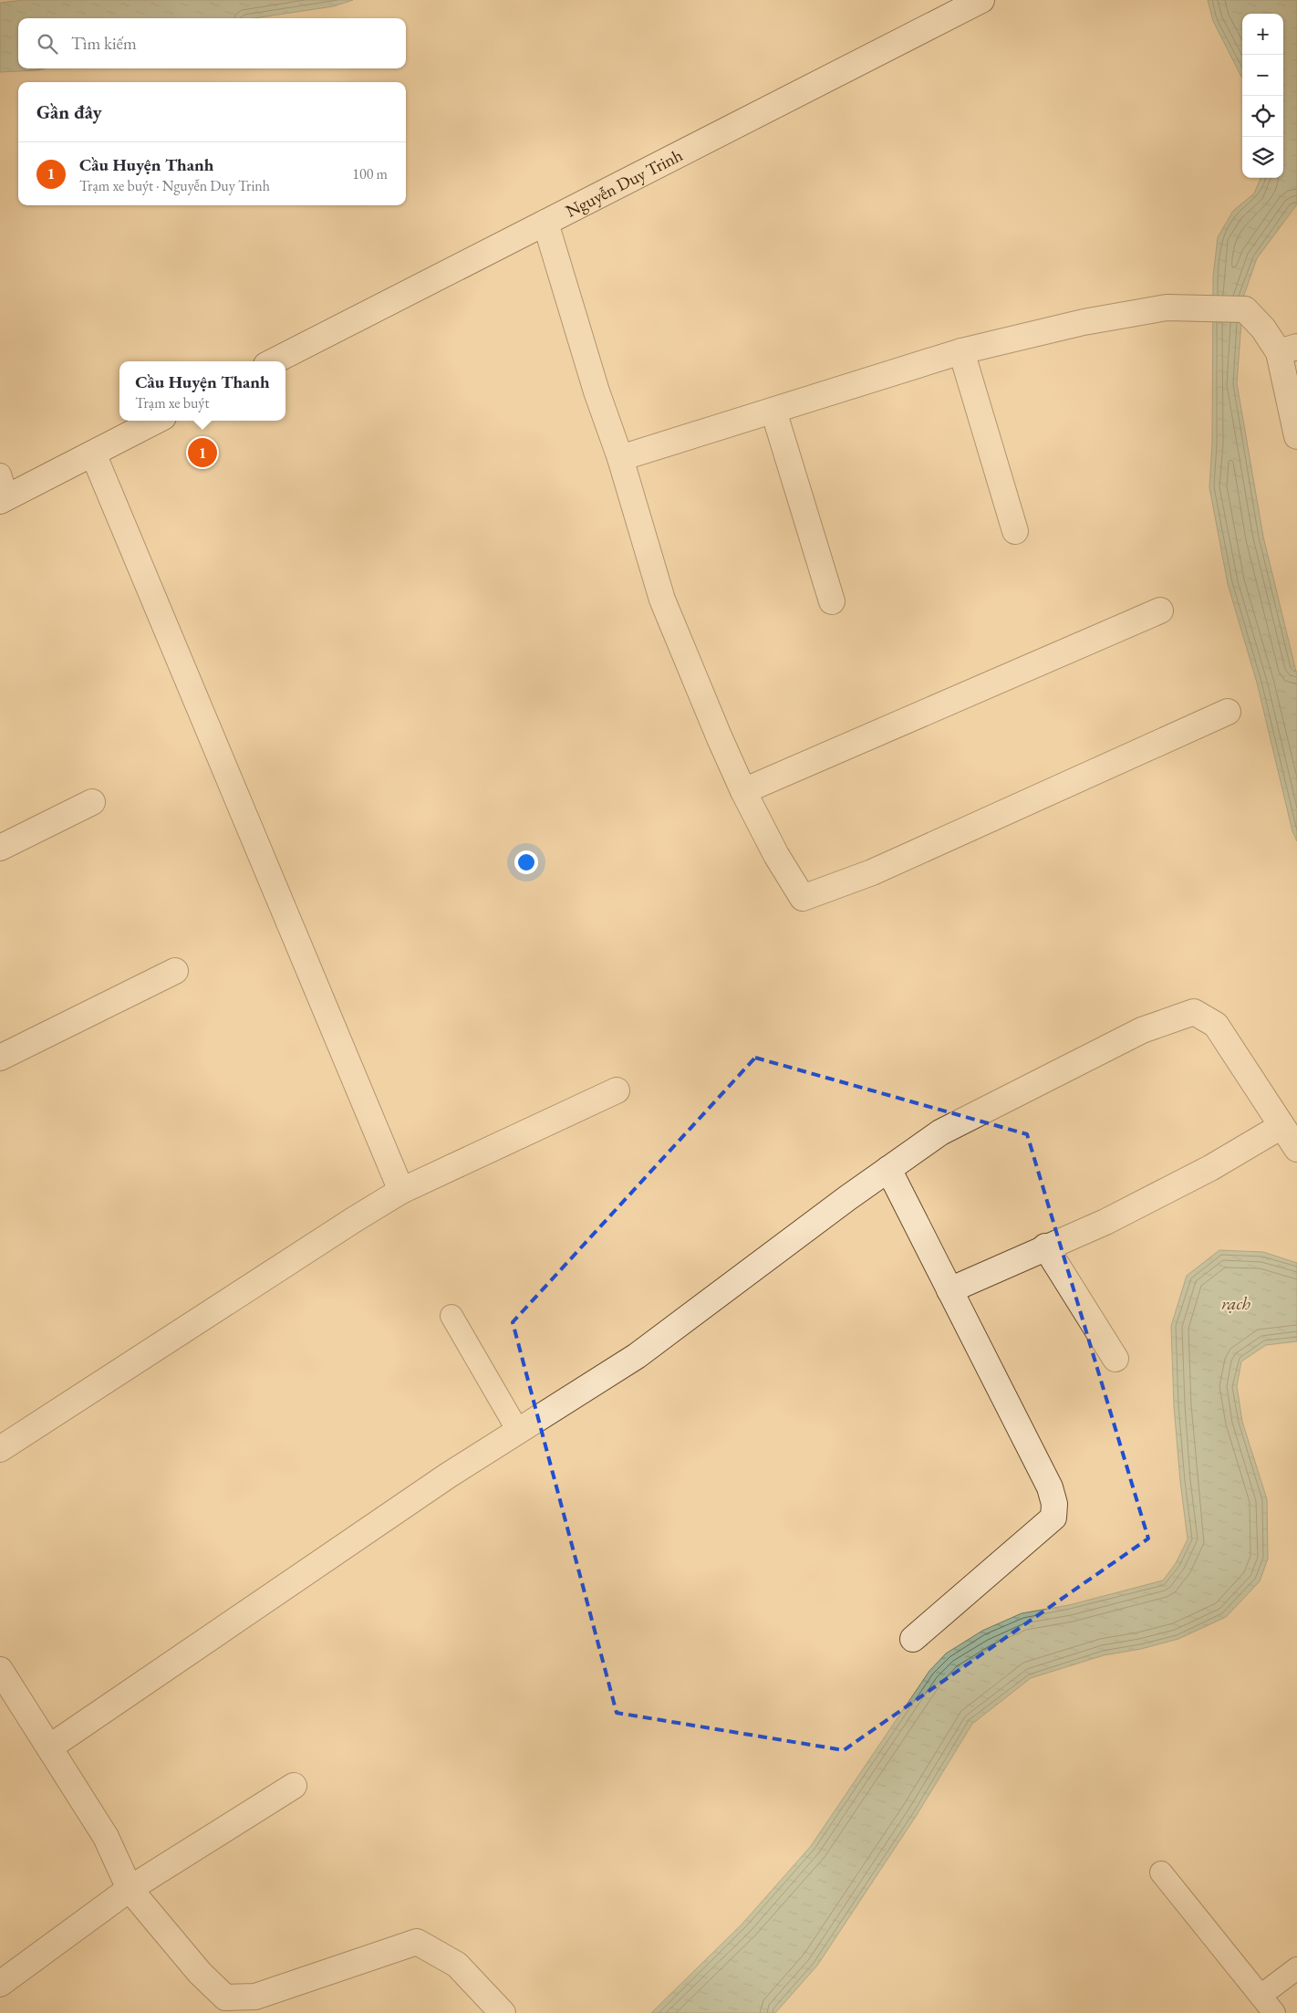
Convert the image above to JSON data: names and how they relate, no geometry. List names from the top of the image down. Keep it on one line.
{"streets":{"street":["Nguyễn Duy Trinh"]},"water":["rạch"],"page":{"map_buttons":["+","−"],"search":"Tìm kiếm","heading":"Gần đây","list":[{"mark":"1","name":"Cầu Huyện Thanh","note":"Trạm xe buýt · Nguyễn Duy Trinh","value":"100 m"}],"popup":["Cầu Huyện Thanh","Trạm xe buýt"],"pins":"1"}}
